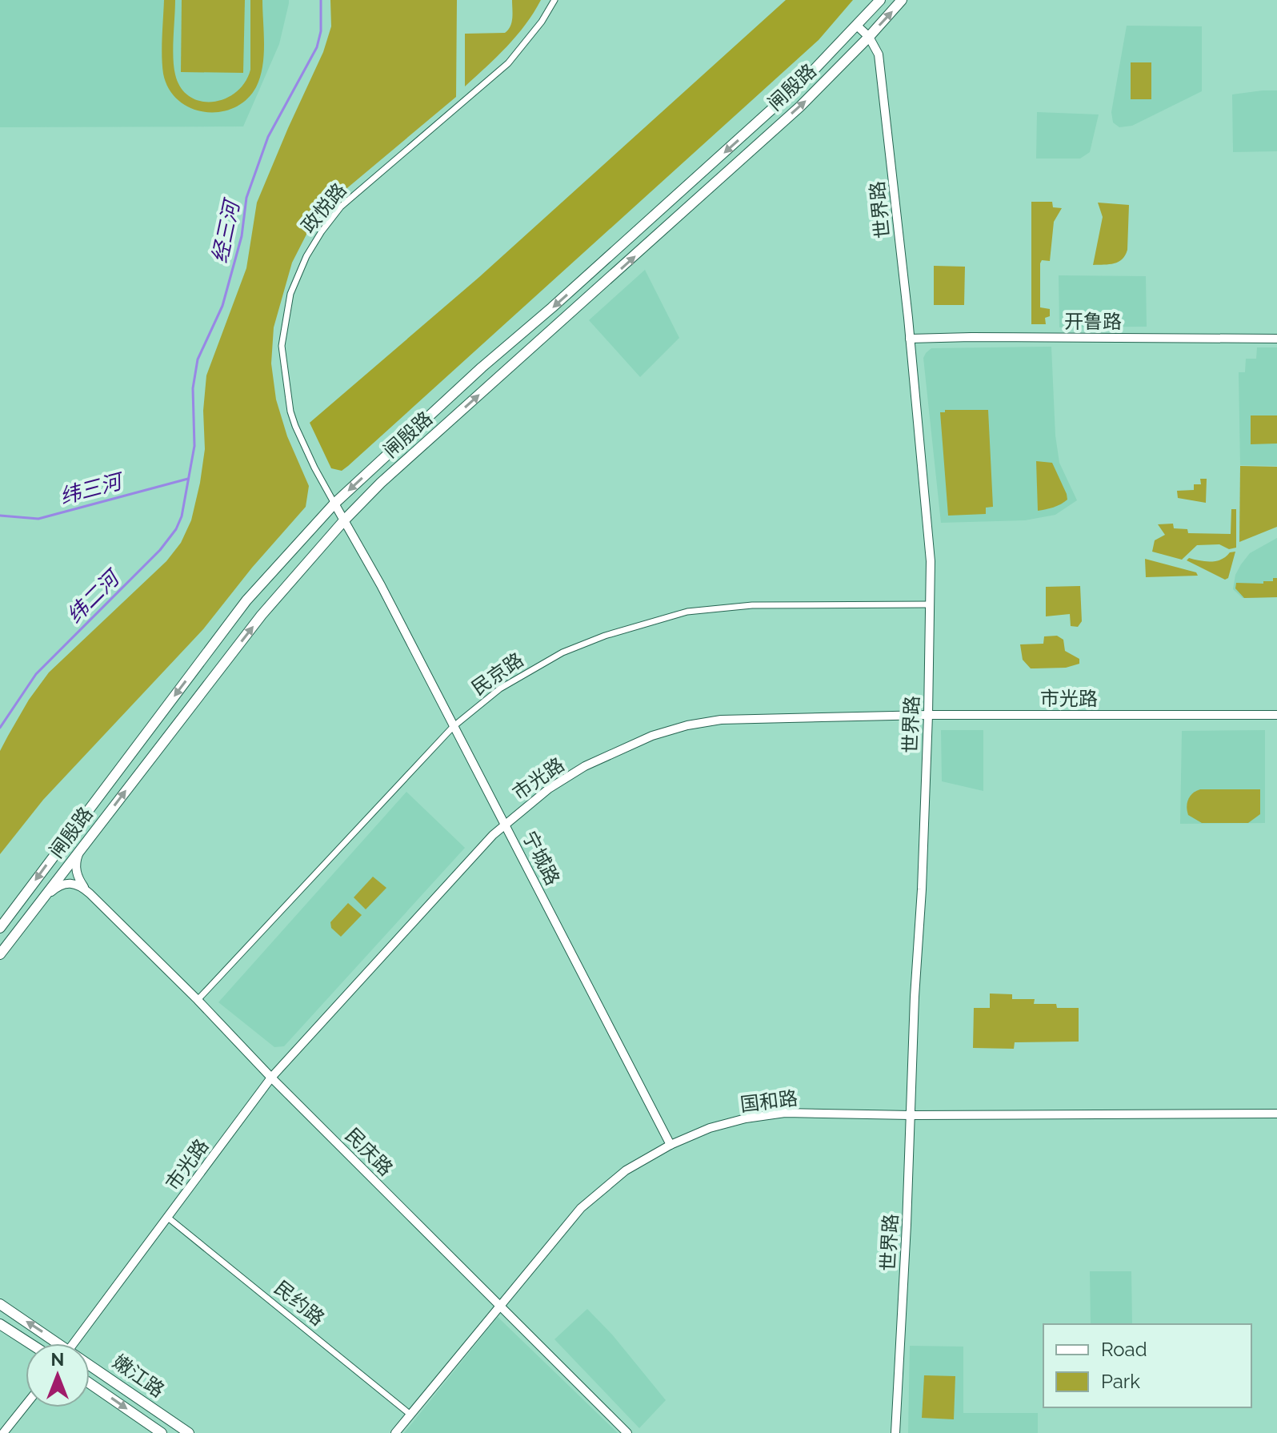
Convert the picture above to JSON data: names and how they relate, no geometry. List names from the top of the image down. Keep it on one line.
{"streets":{"main road":["闸殷路","嫩江路"],"street":["政悦路","世界路","开鲁路","民京路","市光路","宁城路","国和路","民庆路","民约路"]},"crossings":[["闸殷路","政悦路"],["闸殷路","世界路"],["闸殷路","宁城路"],["闸殷路","民庆路"],["政悦路","宁城路"],["世界路","开鲁路"],["世界路","民京路"],["世界路","市光路"],["世界路","国和路"],["民京路","宁城路"],["民京路","民庆路"],["市光路","宁城路"],["市光路","民庆路"],["市光路","民约路"],["宁城路","国和路"],["国和路","民庆路"],["国和路","民约路"]],"water":["经三河","纬三河","纬二河"],"legend":["Road","Park"],"north":"top"}
